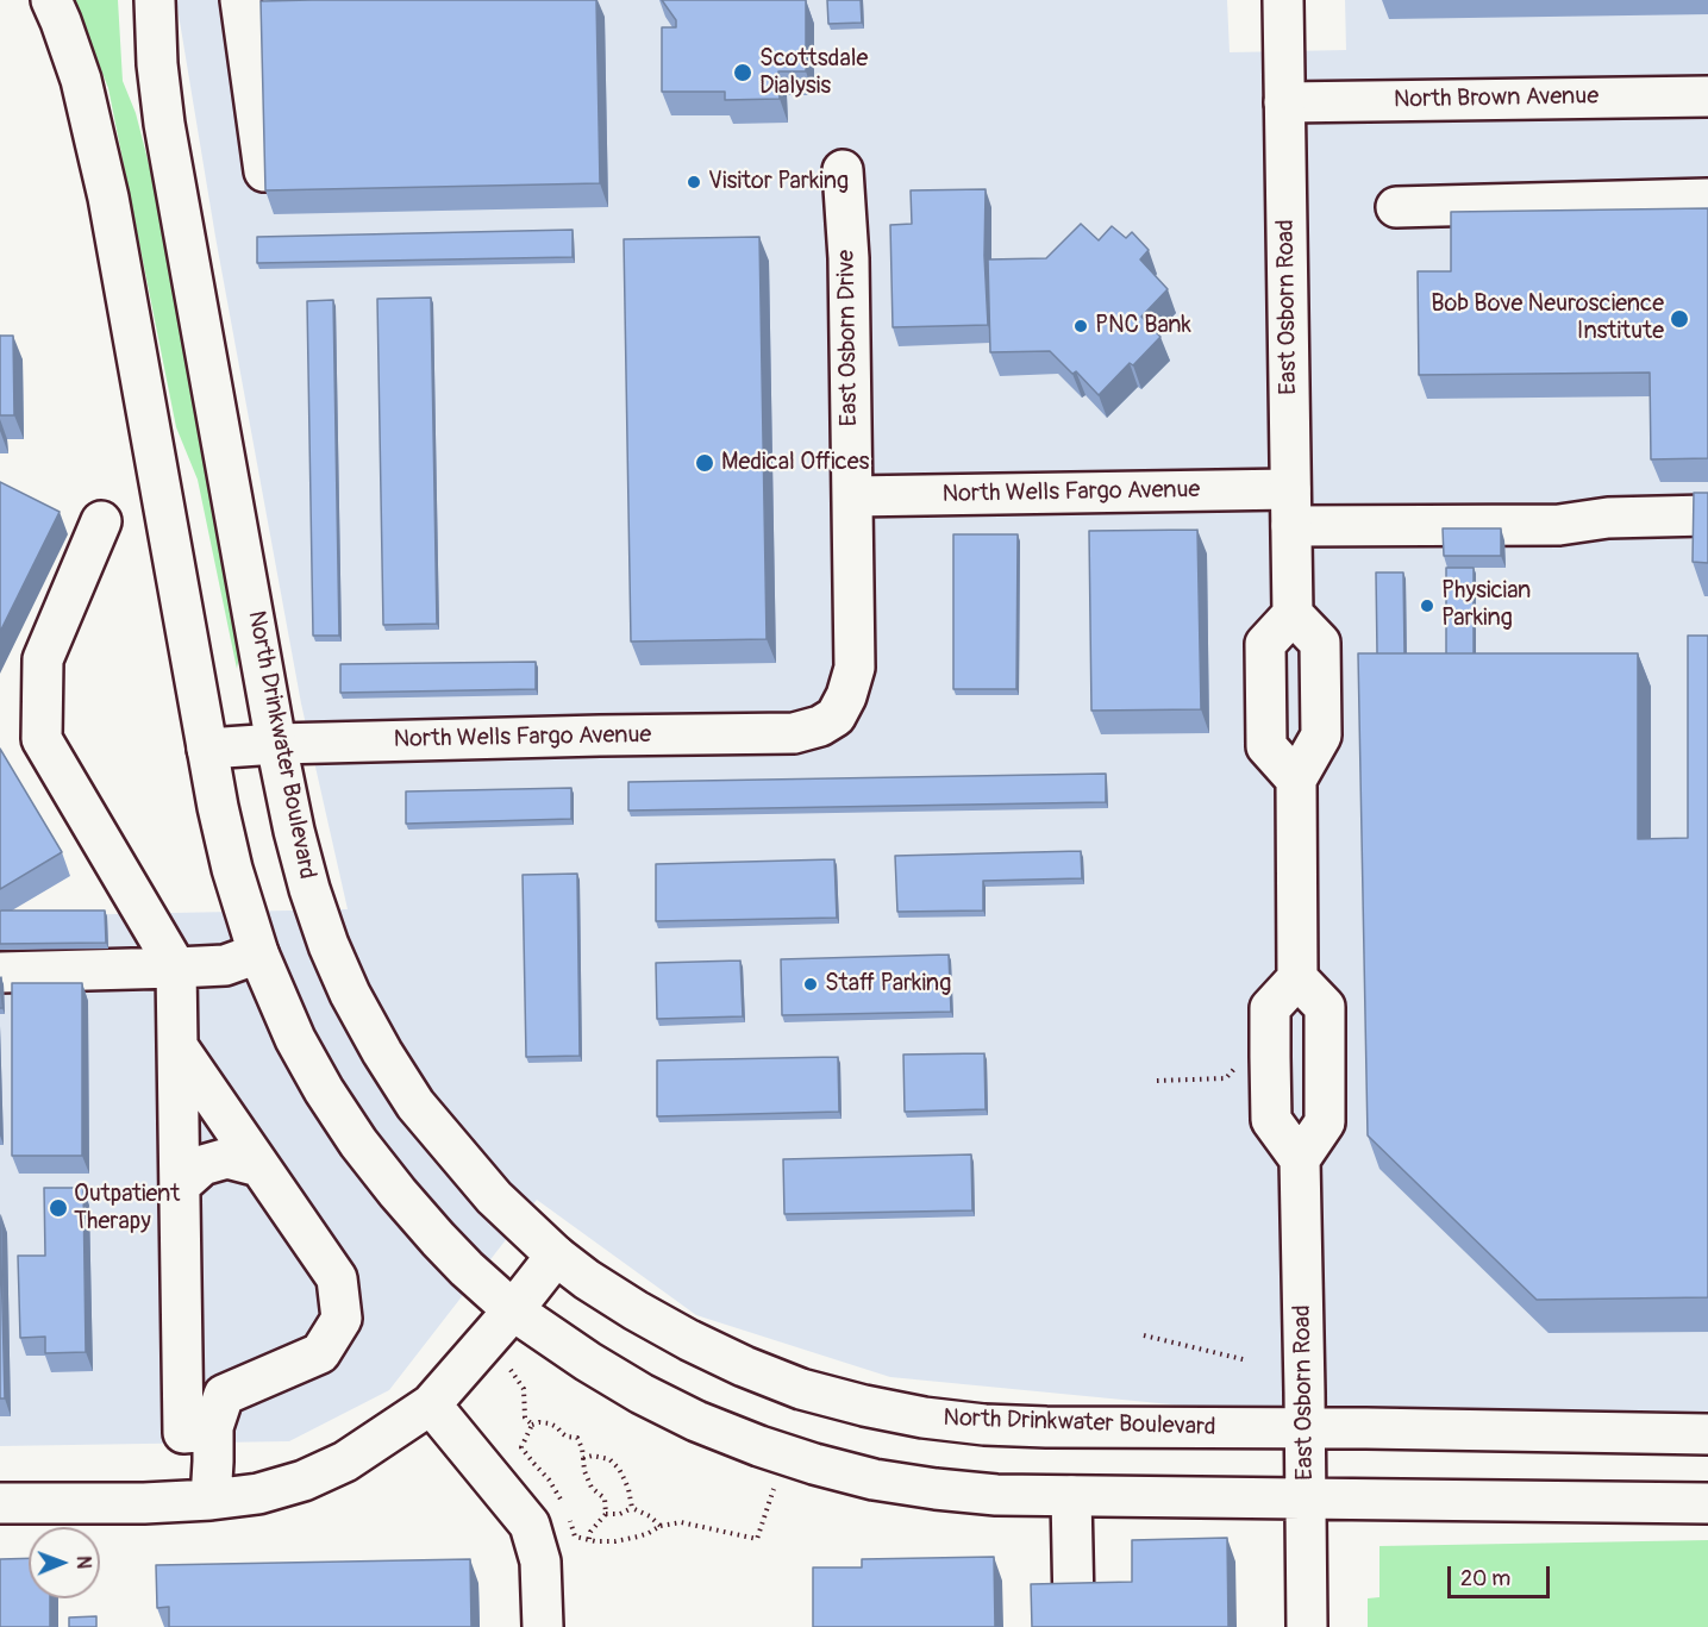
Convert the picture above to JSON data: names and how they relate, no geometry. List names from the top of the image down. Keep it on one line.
{"streets":{"main road":["North Brown Avenue","East Osborn Road","East Osborn Drive","North Wells Fargo Avenue","North Drinkwater Boulevard"]},"crossings":[["North Brown Avenue","East Osborn Road"],["East Osborn Road","North Wells Fargo Avenue"],["East Osborn Road","North Drinkwater Boulevard"],["East Osborn Drive","North Wells Fargo Avenue"],["North Wells Fargo Avenue","North Drinkwater Boulevard"]],"places":["Scottsdale Dialysis","Visitor Parking","Bob Bove Neuroscience Institute","PNC Bank","Medical Offices","Physician Parking","Staff Parking","Outpatient Therapy"],"scale_bar":"20 m","north":"right"}
